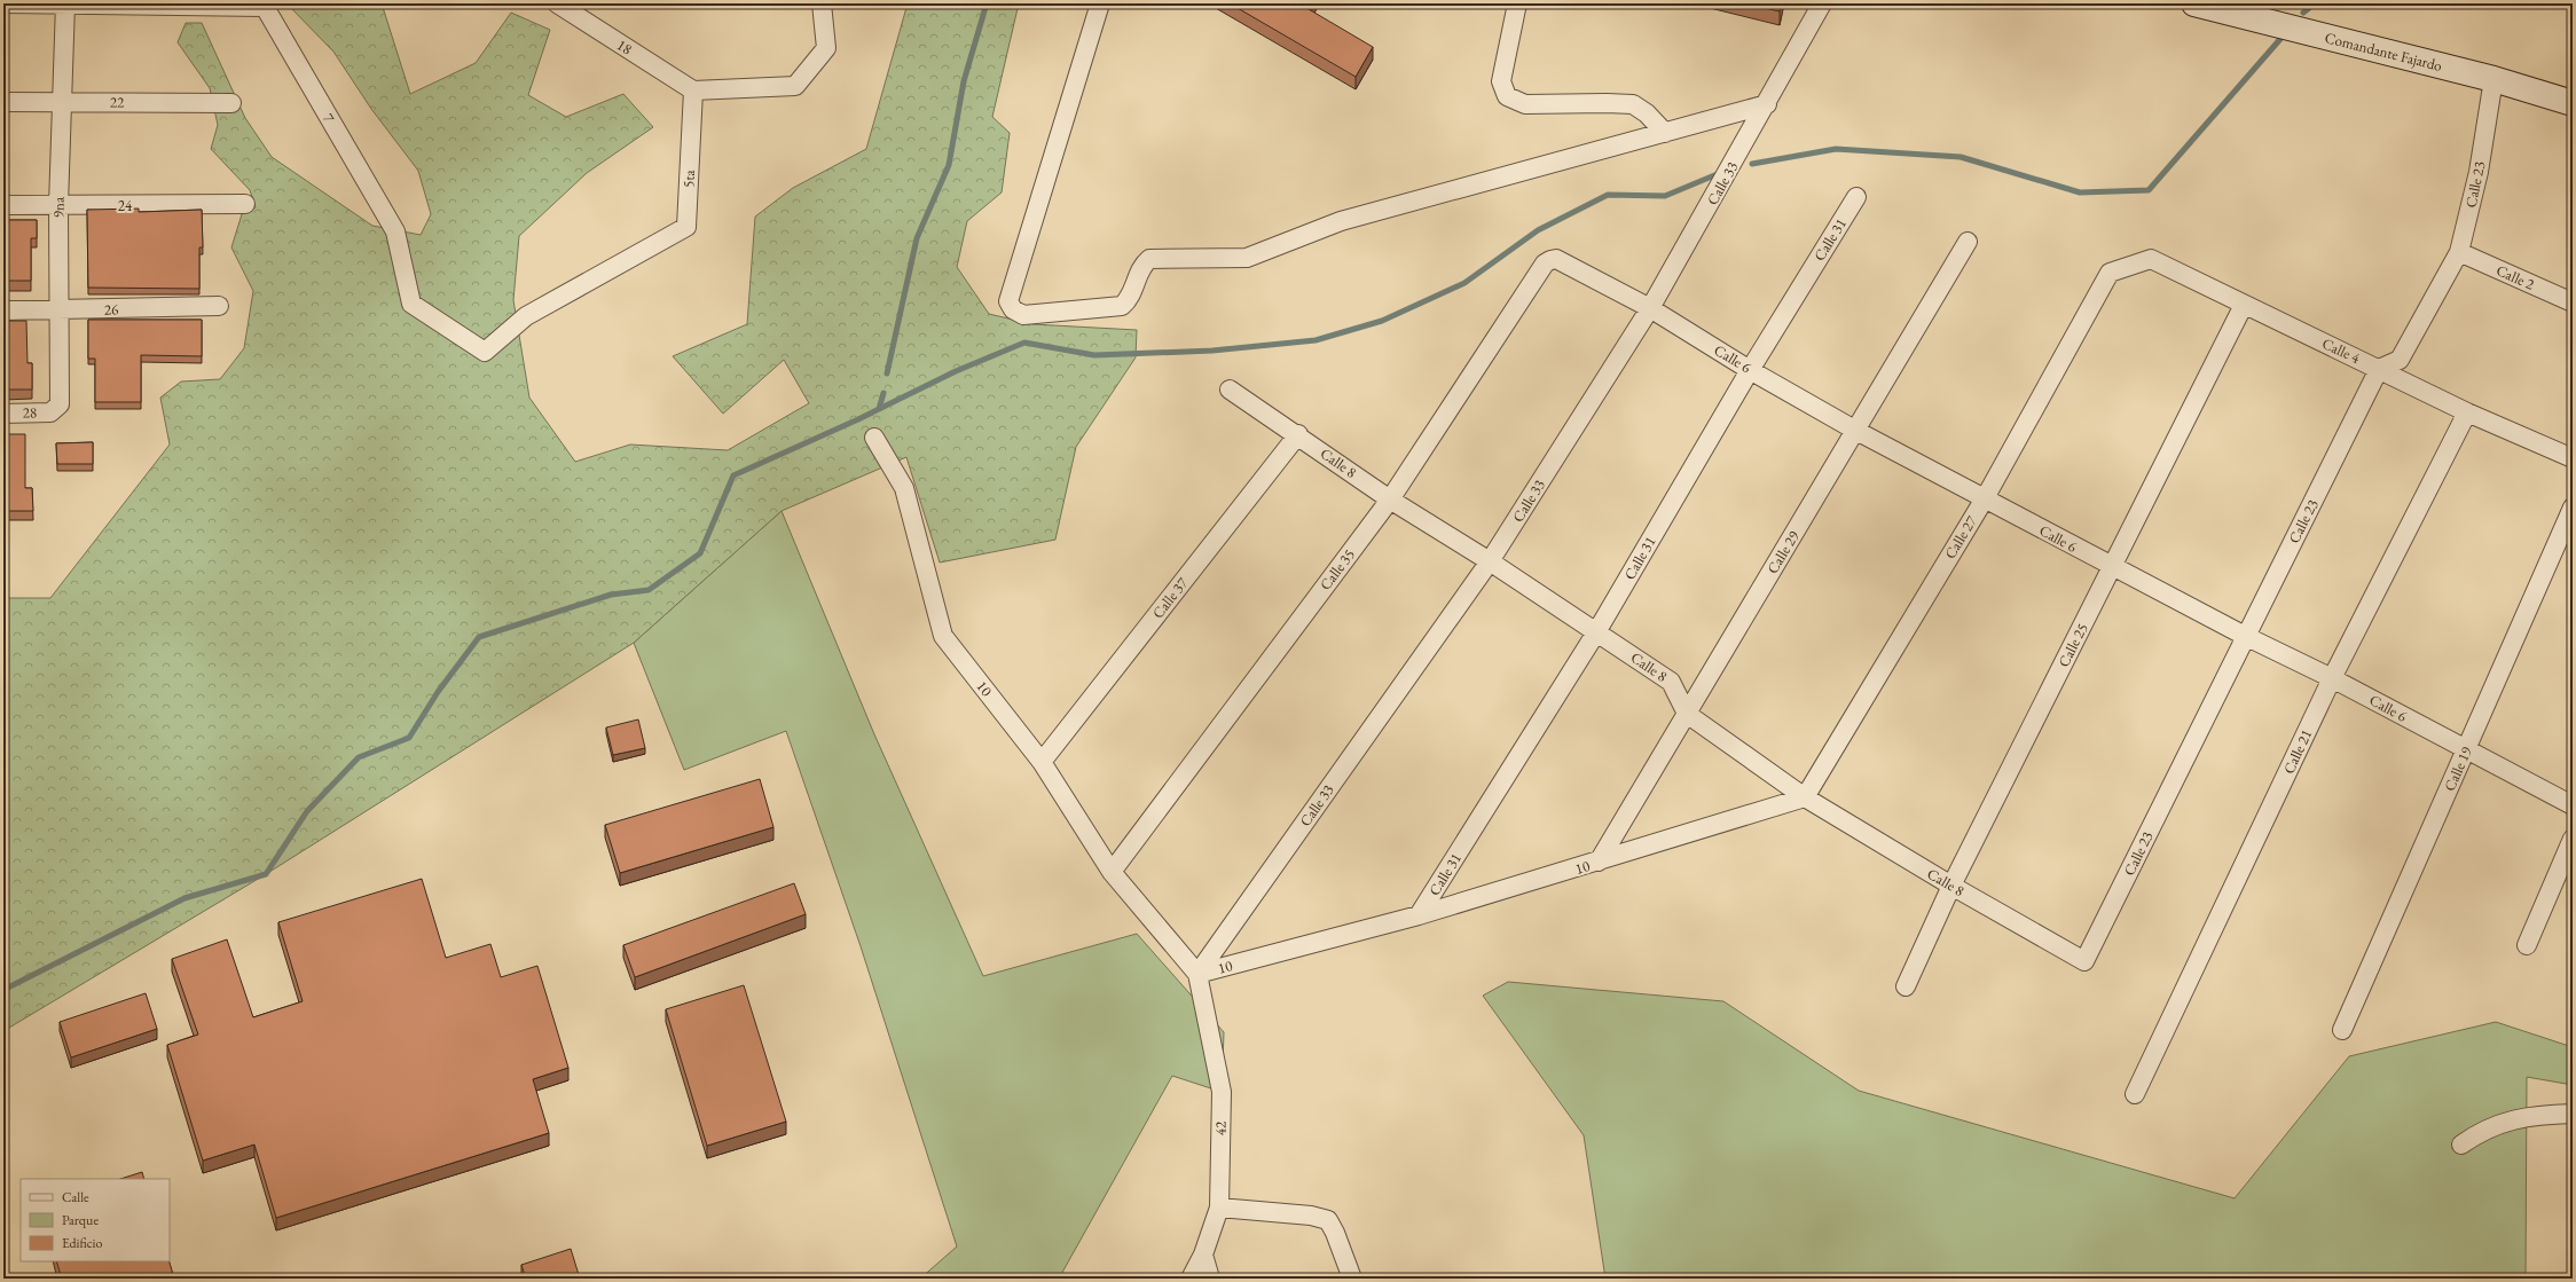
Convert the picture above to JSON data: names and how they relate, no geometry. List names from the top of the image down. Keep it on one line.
{"streets":{"street":["18","Comandante Fajardo","22","7","5ta","Calle 33","Calle 23","24","9na","Calle 31","Calle 2","26","Calle 4","Calle 6","28","Calle 8","Calle 27","Calle 29","Calle 35","Calle 37","Calle 25","10","Calle 21","Calle 19","42"]},"crossings":[["18","5ta"],["Comandante Fajardo","Calle 23"],["22","9na"],["7","5ta"],["Calle 33","Calle 6"],["Calle 33","Calle 8"],["Calle 33","10"],["Calle 33","42"],["Calle 23","Calle 2"],["Calle 23","Calle 4"],["Calle 23","Calle 6"],["Calle 23","Calle 8"],["24","9na"],["9na","26"],["9na","28"],["Calle 31","Calle 6"],["Calle 31","Calle 8"],["Calle 31","10"],["Calle 4","Calle 27"],["Calle 4","Calle 25"],["Calle 4","Calle 21"],["Calle 6","Calle 27"],["Calle 6","Calle 29"],["Calle 6","Calle 35"],["Calle 6","Calle 25"],["Calle 6","Calle 21"],["Calle 6","Calle 19"],["Calle 8","Calle 27"],["Calle 8","Calle 29"],["Calle 8","Calle 35"],["Calle 8","Calle 37"],["Calle 8","Calle 25"],["Calle 8","10"],["Calle 27","10"],["Calle 29","10"],["Calle 35","10"],["Calle 37","10"],["10","42"]],"legend":["Calle","Parque","Edificio"]}
